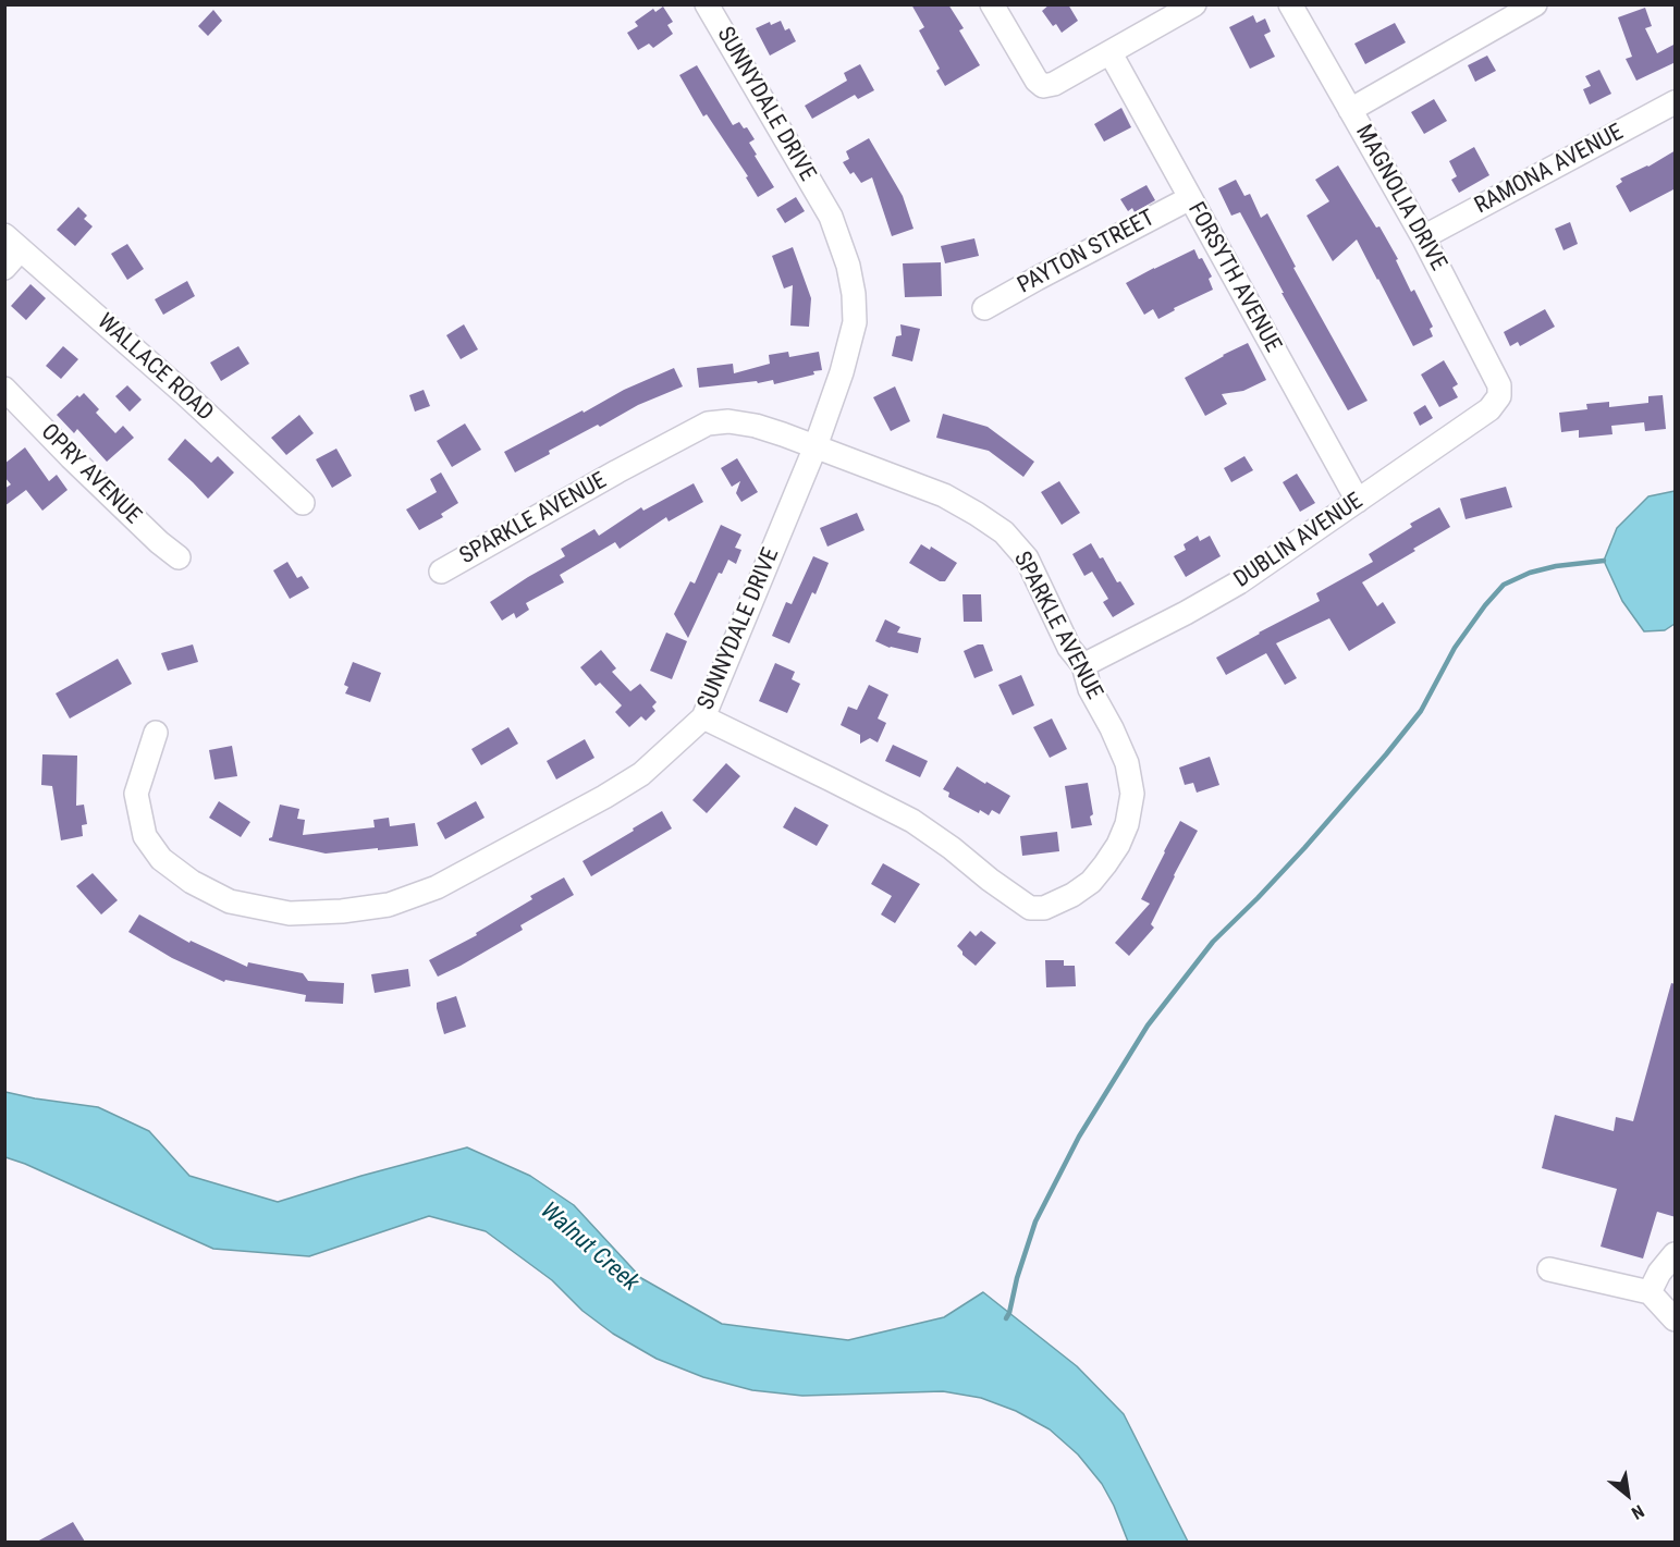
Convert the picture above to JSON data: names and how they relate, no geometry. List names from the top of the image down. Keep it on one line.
{"streets":{"street":["SUNNYDALE DRIVE","RAMONA AVENUE","MAGNOLIA DRIVE","PAYTON STREET","FORSYTH AVENUE","WALLACE ROAD","OPRY AVENUE","SPARKLE AVENUE","DUBLIN AVENUE"]},"crossings":[["SUNNYDALE DRIVE","SPARKLE AVENUE"],["RAMONA AVENUE","MAGNOLIA DRIVE"],["MAGNOLIA DRIVE","DUBLIN AVENUE"],["PAYTON STREET","FORSYTH AVENUE"],["FORSYTH AVENUE","DUBLIN AVENUE"],["SPARKLE AVENUE","DUBLIN AVENUE"]],"water":["Walnut Creek"],"north":"bottom right"}
